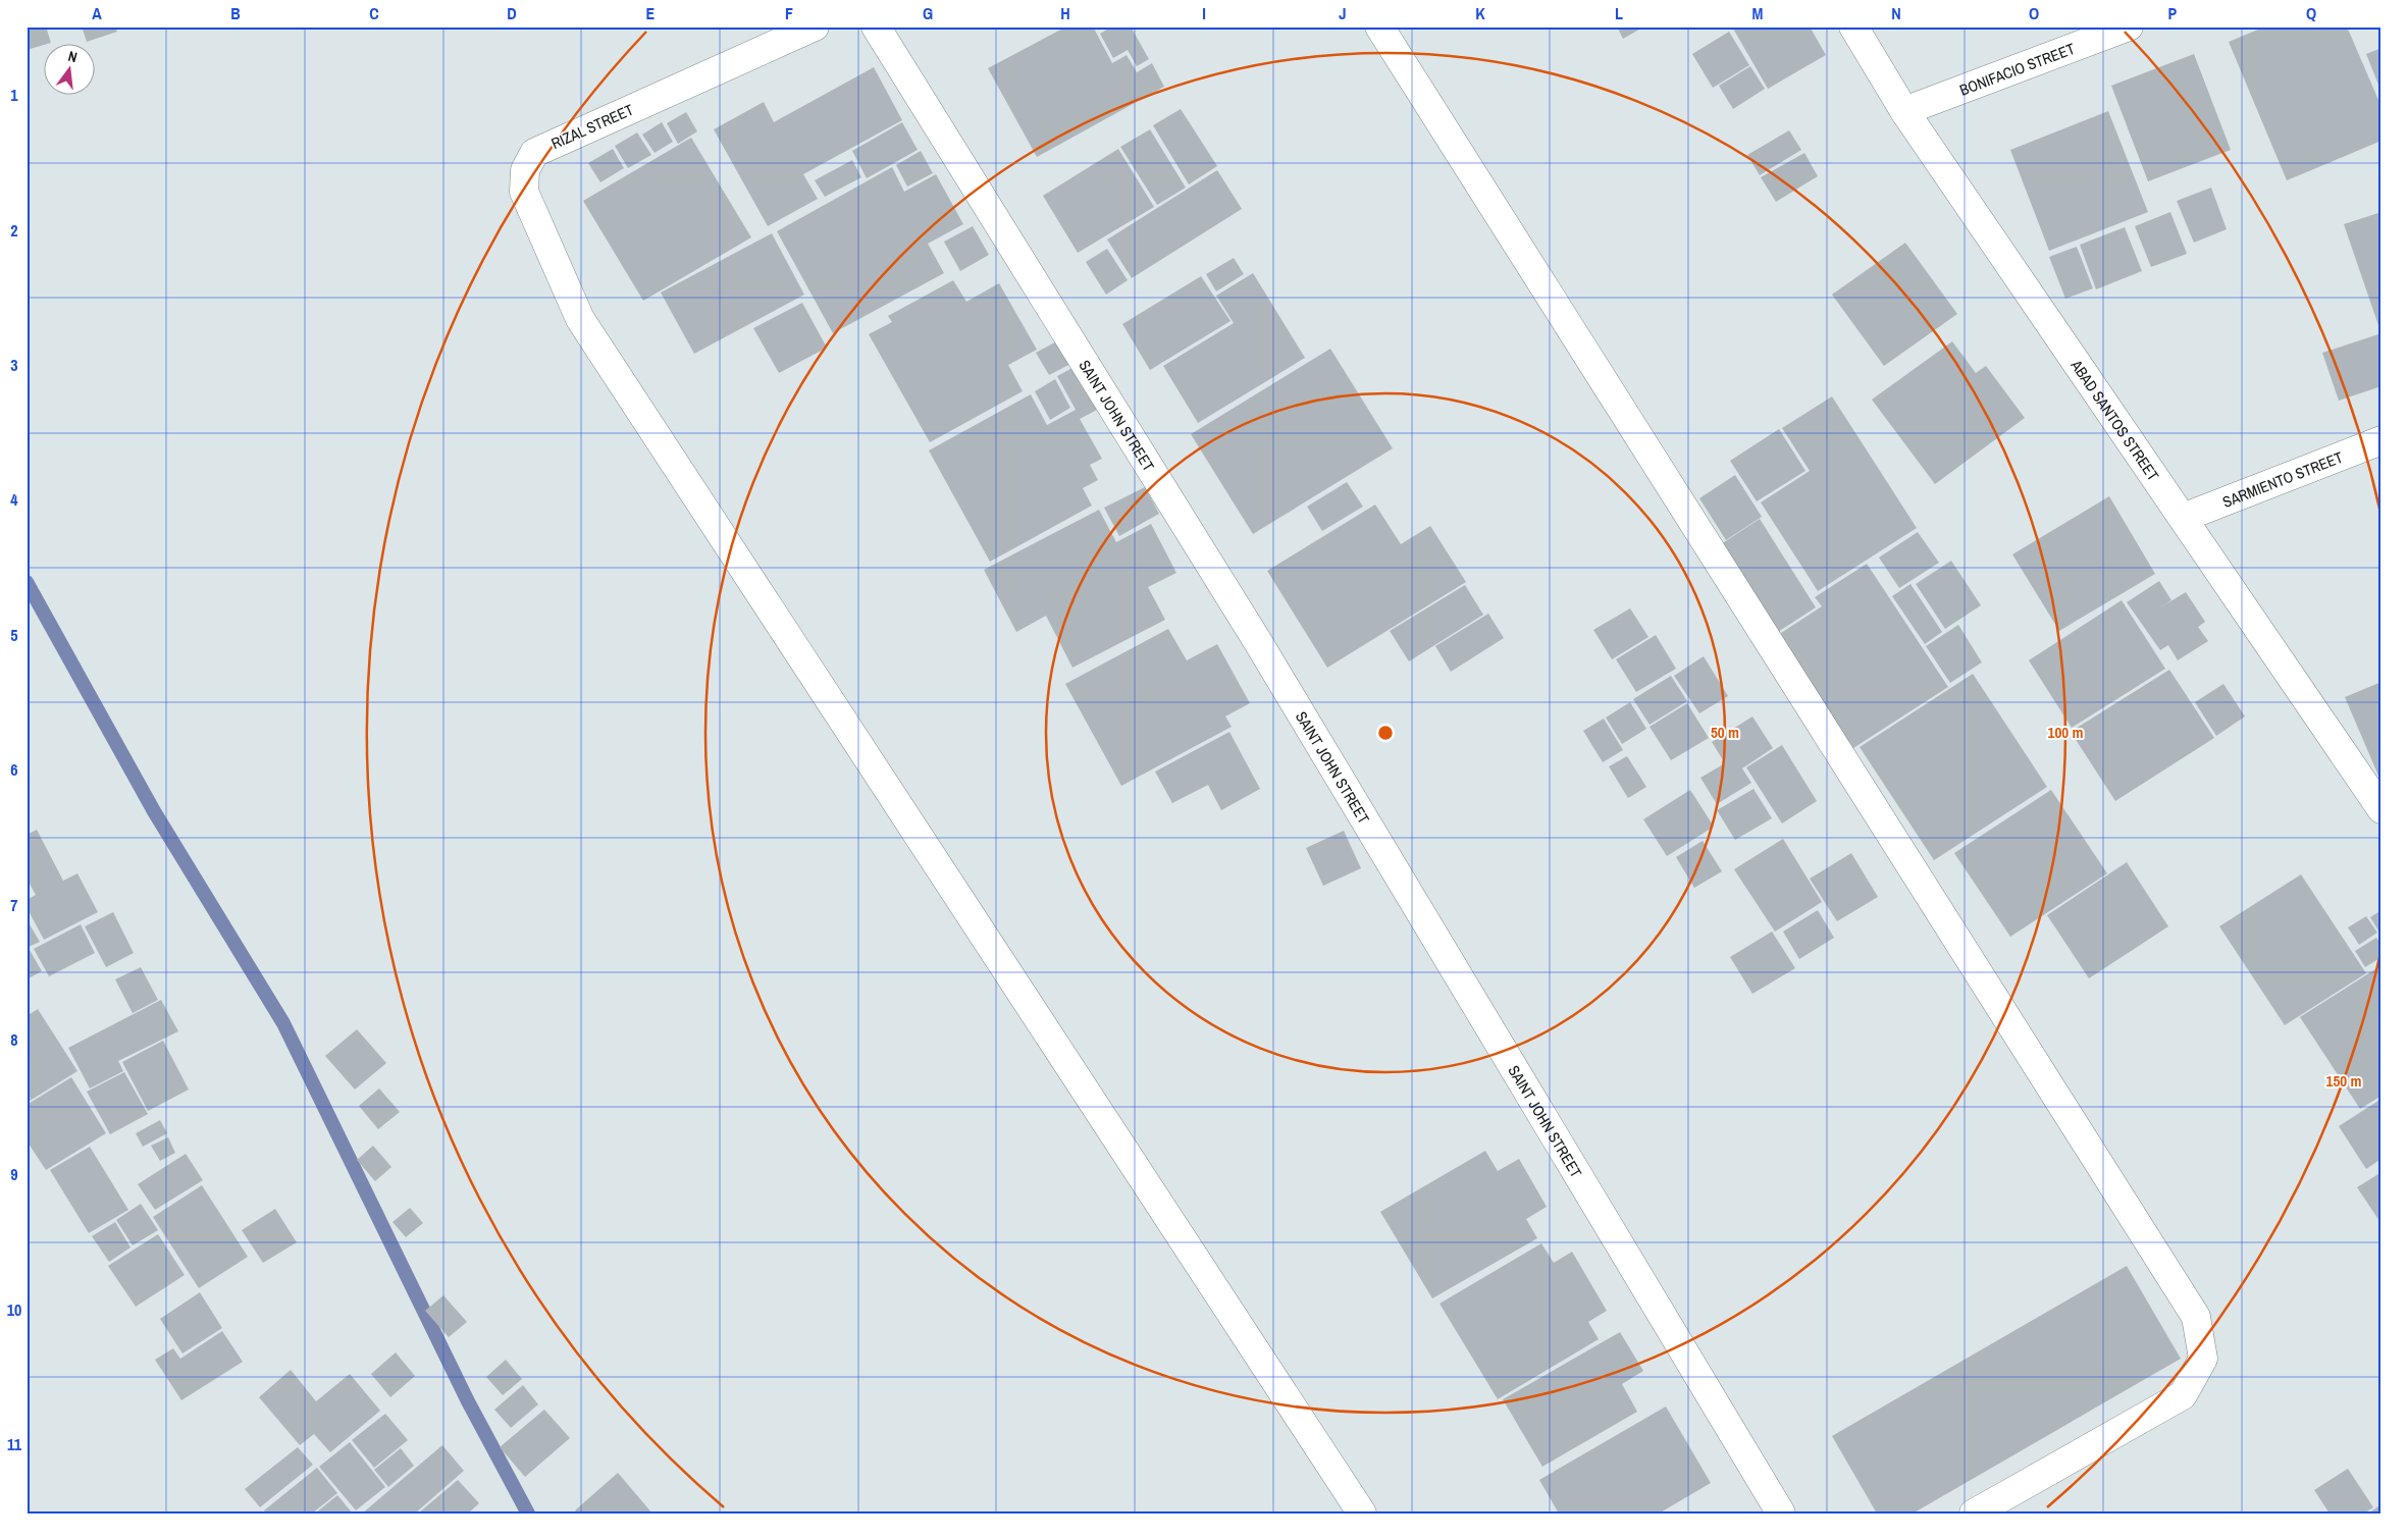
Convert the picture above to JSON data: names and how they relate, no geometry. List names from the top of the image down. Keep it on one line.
{"streets":{"street":["BONIFACIO STREET","RIZAL STREET","SAINT JOHN STREET","ABAD SANTOS STREET","SARMIENTO STREET"]},"crossings":[["BONIFACIO STREET","ABAD SANTOS STREET"],["ABAD SANTOS STREET","SARMIENTO STREET"]],"north":"top","grid":{"columns":["A","B","C","D","E","F","G","H","I","J","K","L","M","N","O","P","Q"],"rows":["1","2","3","4","5","6","7","8","9","10","11"]},"rings":["50 m","100 m","150 m"]}
